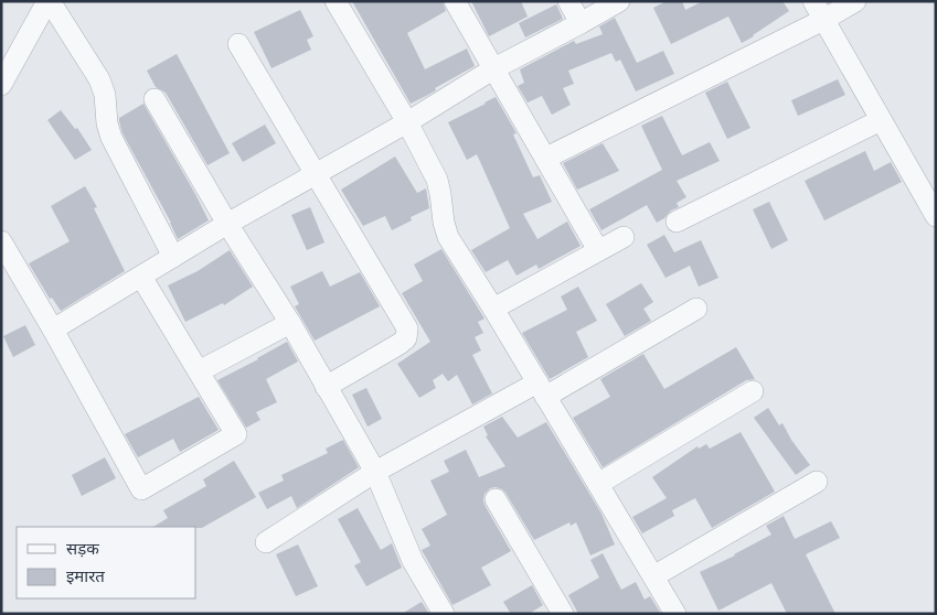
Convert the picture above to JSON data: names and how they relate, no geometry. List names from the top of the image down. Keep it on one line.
{"legend":["सड़क","इमारत"]}
